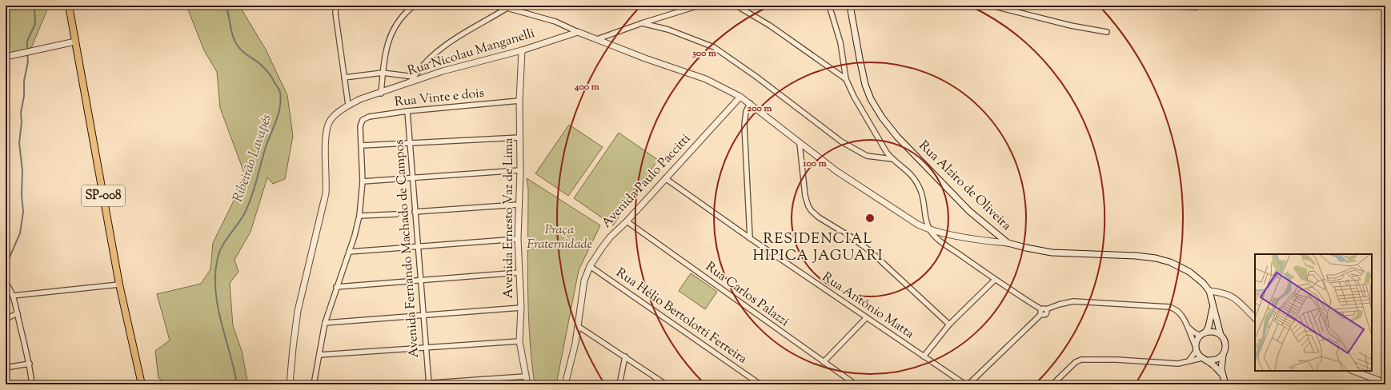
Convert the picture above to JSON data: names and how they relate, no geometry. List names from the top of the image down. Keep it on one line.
{"streets":{"main road":["SP-008"],"street":["Rua Nicolau Manganelli","Rua Vinte e dois","Avenida Paulo Paccitti","Rua Alziro de Oliveira","Avenida Ernesto Vaz de Lima","Avenida Fernando Machado de Campos","Rua Carlos Palazzi","Rua Antônio Matta","Rua Hélio Bertolotti Ferreira"]},"crossings":[["Rua Nicolau Manganelli","Avenida Ernesto Vaz de Lima"],["Rua Vinte e dois","Avenida Ernesto Vaz de Lima"],["Rua Vinte e dois","Avenida Fernando Machado de Campos"],["Avenida Paulo Paccitti","Rua Carlos Palazzi"],["Avenida Paulo Paccitti","Rua Antônio Matta"],["Avenida Paulo Paccitti","Rua Hélio Bertolotti Ferreira"]],"districts":["RESIDENCIAL HIPICA JAGUARI"],"water":["Ribeirão Lavapés"],"parks":["Praça Fraternidade"],"rings":["300 m","400 m","200 m","100 m"]}
